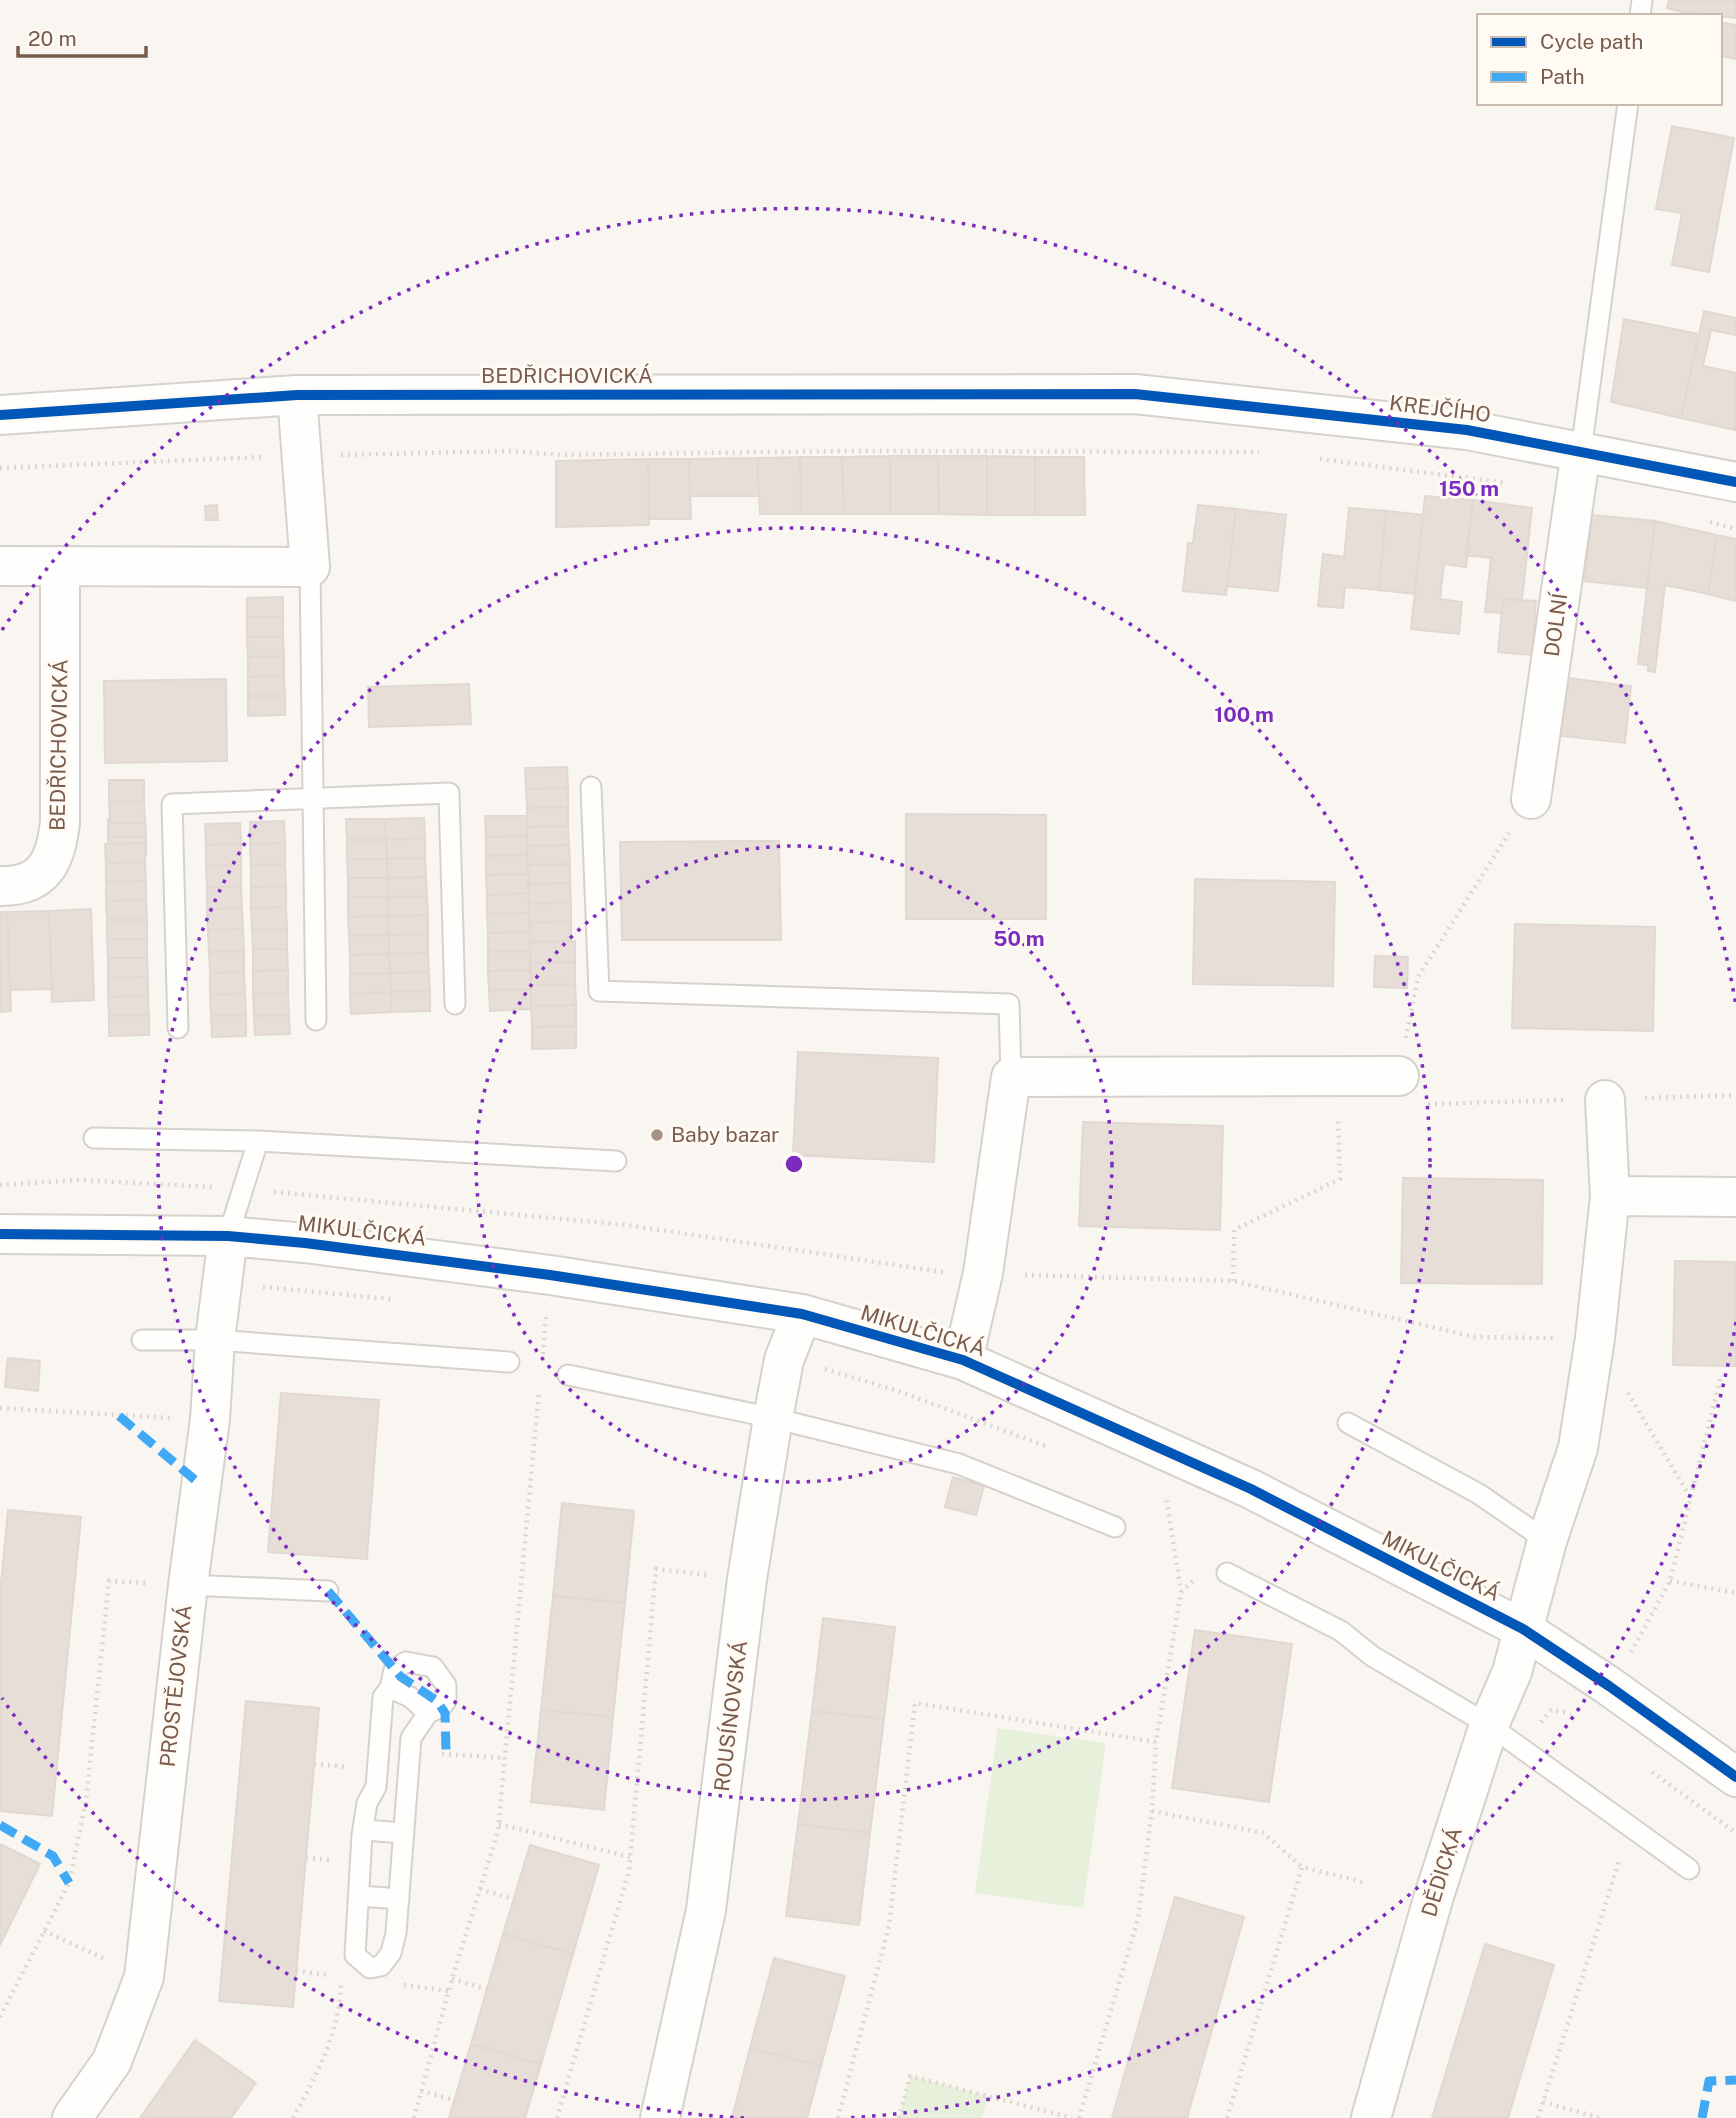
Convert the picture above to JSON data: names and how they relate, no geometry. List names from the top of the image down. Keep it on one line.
{"streets":{"street":["BEDŘICHOVICKÁ","KREJČÍHO","DOLNÍ","MIKULČICKÁ","PROSTĚJOVSKÁ","ROUSÍNOVSKÁ","DĚDICKÁ"]},"crossings":[["BEDŘICHOVICKÁ","KREJČÍHO"],["KREJČÍHO","DOLNÍ"],["MIKULČICKÁ","PROSTĚJOVSKÁ"],["MIKULČICKÁ","ROUSÍNOVSKÁ"],["MIKULČICKÁ","DĚDICKÁ"]],"places":["Baby bazar"],"legend":["Cycle path","Path"],"scale_bar":"20 m","rings":["150 m","100 m","50 m"]}
